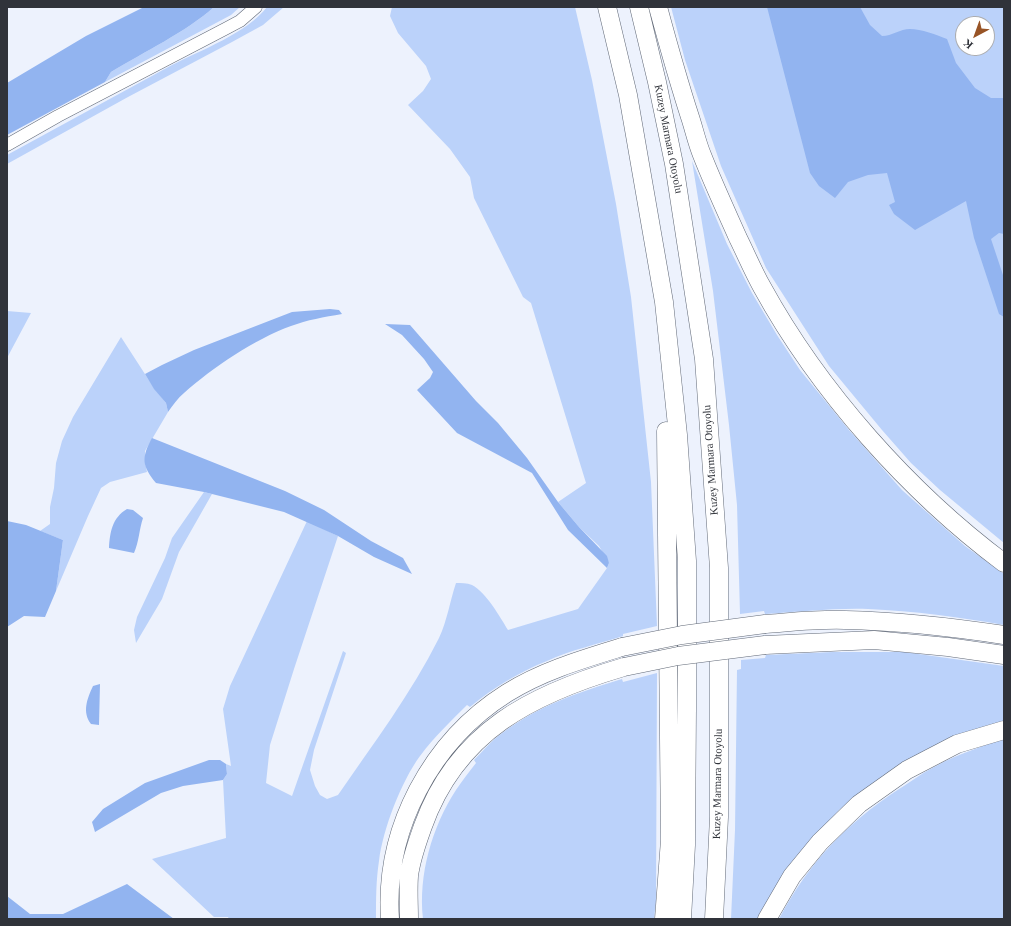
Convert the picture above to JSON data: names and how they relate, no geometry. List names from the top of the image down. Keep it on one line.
{"streets":{"highway":["Kuzey Marmara Otoyolu"]},"north":"bottom left"}
